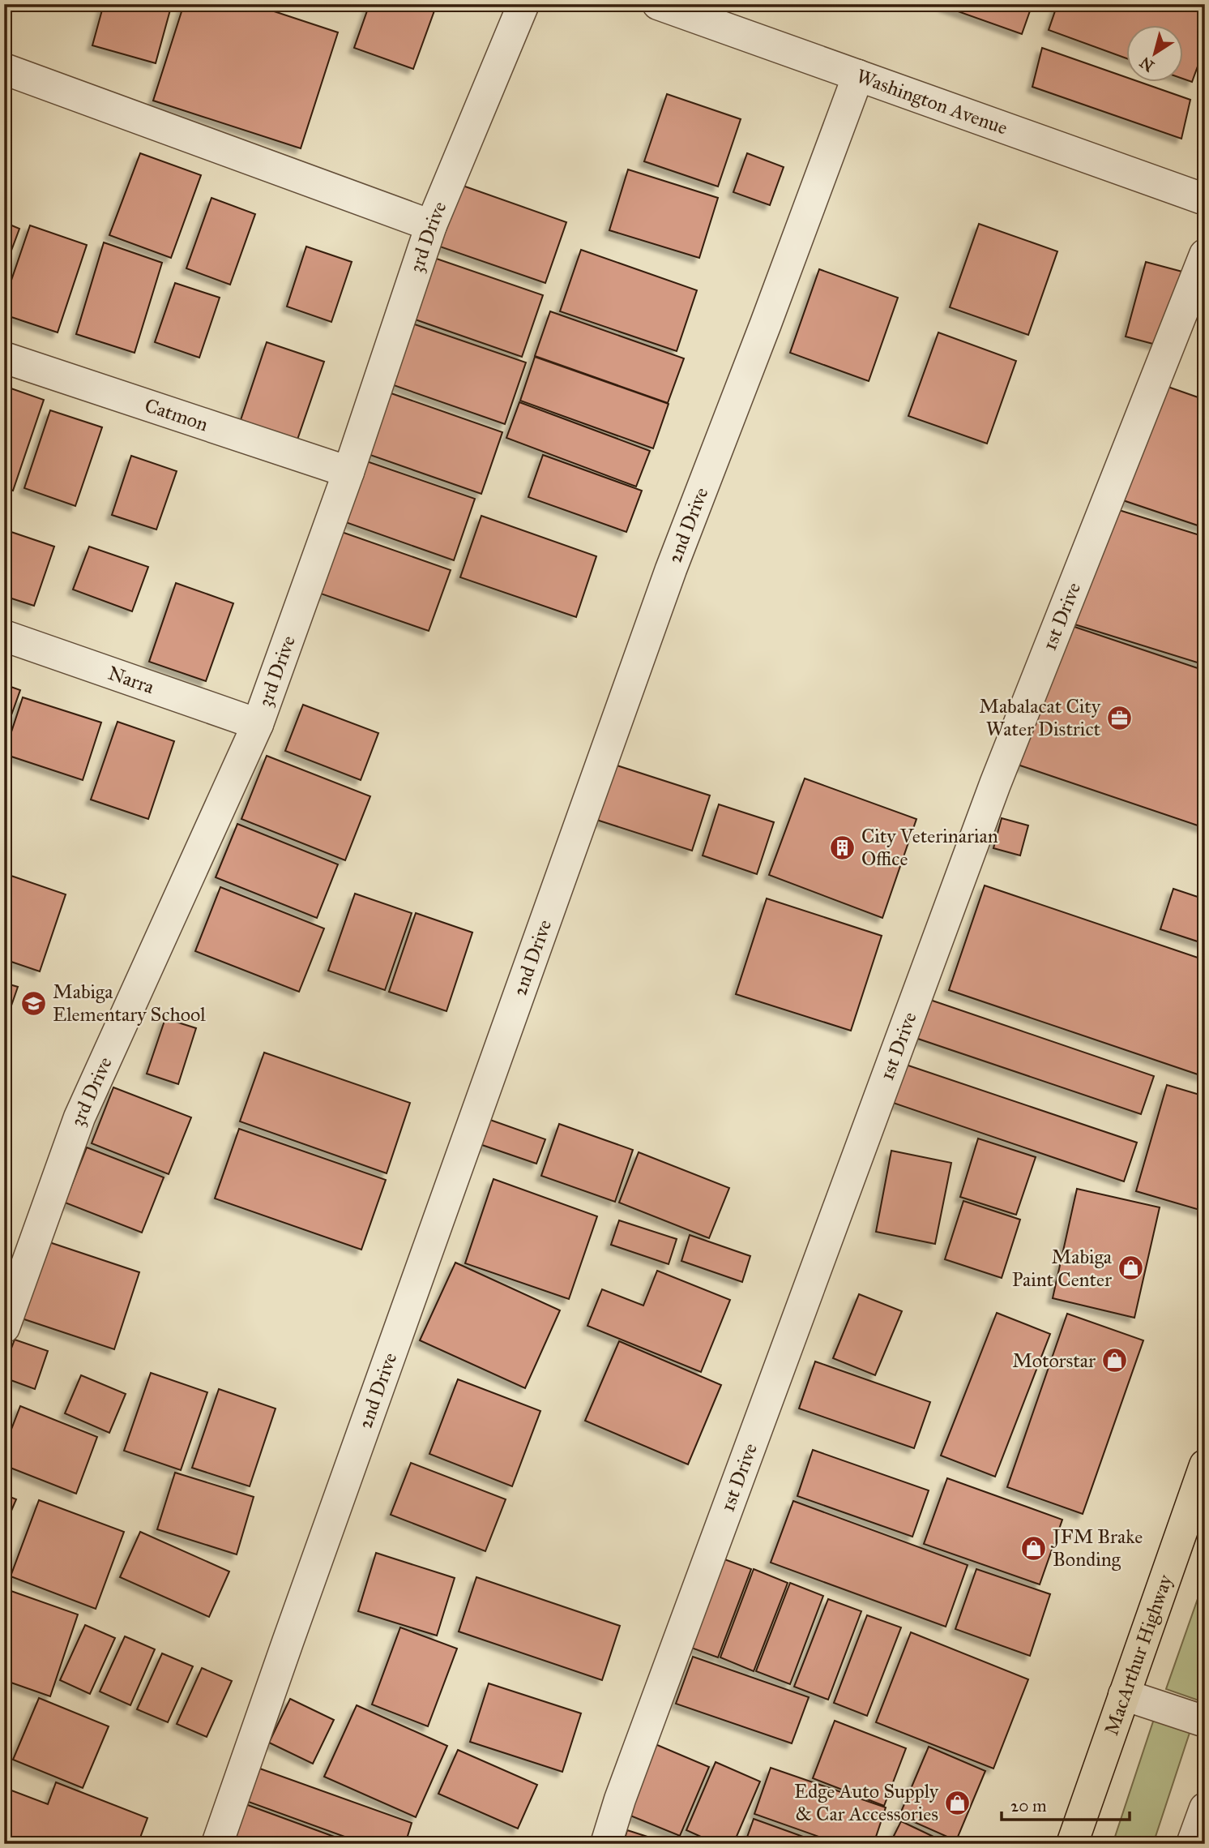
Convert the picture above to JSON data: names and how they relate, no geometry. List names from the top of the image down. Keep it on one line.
{"streets":{"highway":["MacArthur Highway"],"street":["Washington Avenue","3rd Drive","Catmon","2nd Drive","1st Drive","Narra"]},"crossings":[["Washington Avenue","2nd Drive"],["3rd Drive","Catmon"],["3rd Drive","Narra"]],"places":{"office":["Mabalacat City Water District"],"building":["City Veterinarian Office"],"school or university":["Mabiga Elementary School"],"shop":["Mabiga Paint Center","Motorstar","JFM Brake Bonding","Edge Auto Supply & Car Accessories"]},"scale_bar":"20 m","north":"bottom left"}
